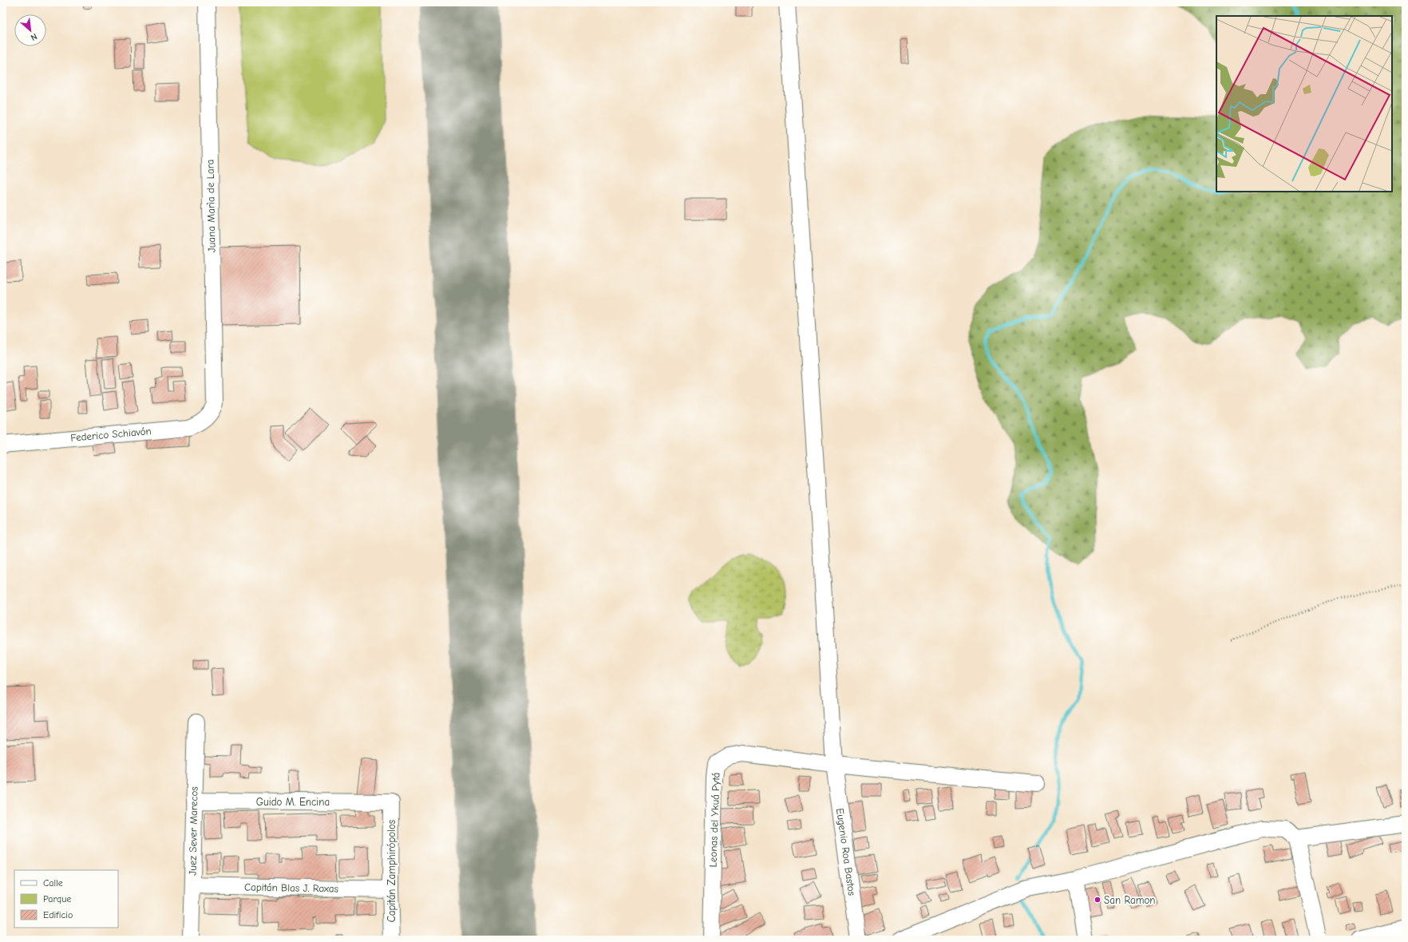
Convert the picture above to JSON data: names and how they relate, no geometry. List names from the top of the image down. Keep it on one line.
{"streets":{"street":["Juana Marìa de Lara","Federico Schiavón","Guido M. Encina","Leonas del Ykuá Pytá","Juez Sever Marecos","Eugenio Roa Bastos","Capitán Zamphirópolos","Capitán Blas J. Roxas"]},"crossings":[["Juana Marìa de Lara","Federico Schiavón"],["Guido M. Encina","Juez Sever Marecos"],["Guido M. Encina","Capitán Zamphirópolos"],["Leonas del Ykuá Pytá","Eugenio Roa Bastos"],["Juez Sever Marecos","Capitán Blas J. Roxas"],["Capitán Zamphirópolos","Capitán Blas J. Roxas"]],"places":["San Ramon"],"legend":["Calle","Parque","Edificio"],"north":"bottom right"}
